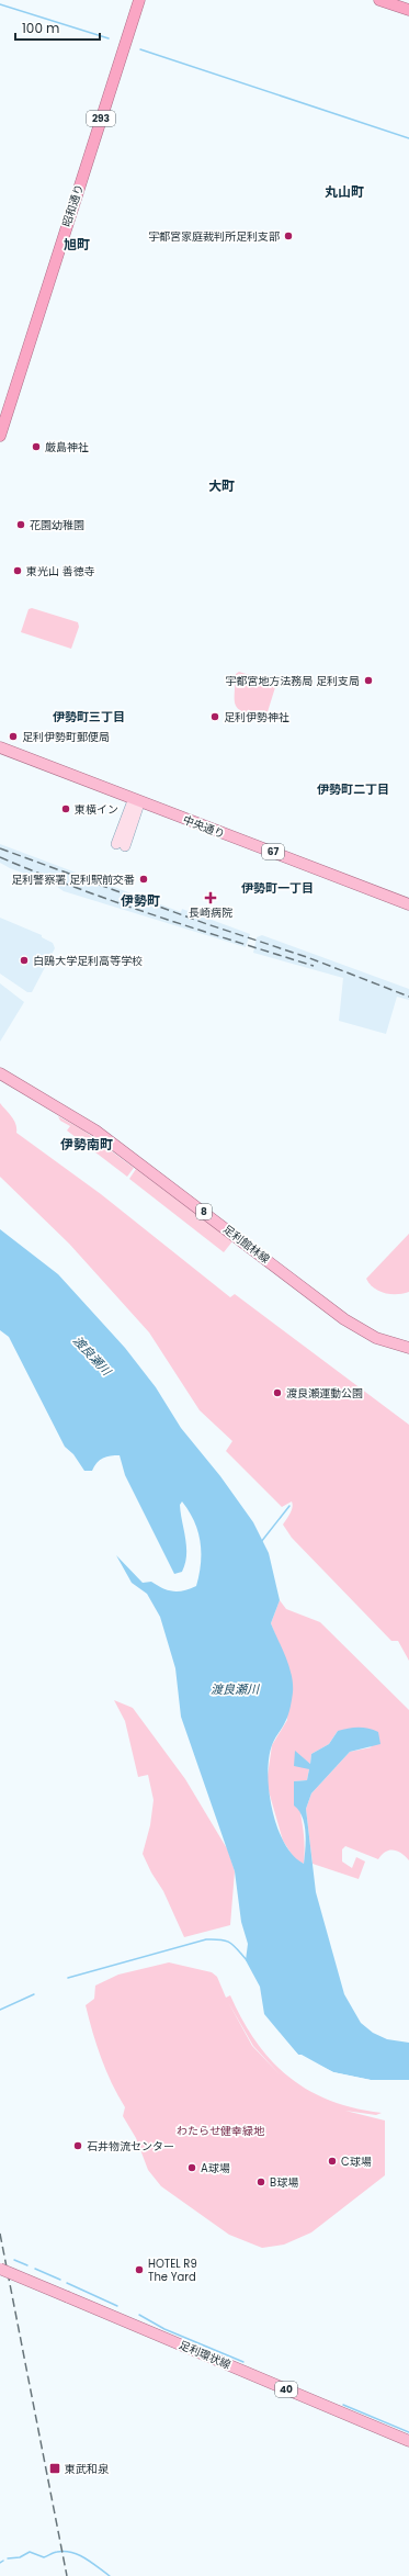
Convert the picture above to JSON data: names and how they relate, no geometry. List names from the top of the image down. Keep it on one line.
{"streets":{"highway":["293","昭和通り"],"main road":["中央通り","67","8","足利館林線","足利環状線","40"]},"districts":["丸山町","旭町","大町","伊勢町三丁目","伊勢町二丁目","伊勢町一丁目","伊勢町","伊勢南町"],"water":["渡良瀬川"],"parks":["わたらせ健幸緑地"],"places":{"other":["宇都宮家庭裁判所足利支部","厳島神社","花園幼稚園","東光山 善徳寺","宇都宮地方法務局 足利支局","足利伊勢神社","足利伊勢町郵便局","東横イン","足利警察署 足利駅前交番","白鴎大学足利高等学校","渡良瀬運動公園","石井物流センター","C球場","A球場","B球場","HOTEL R9 The Yard"],"health":["長崎病院"],"transit":["東武和泉"]},"scale_bar":"100 m"}
